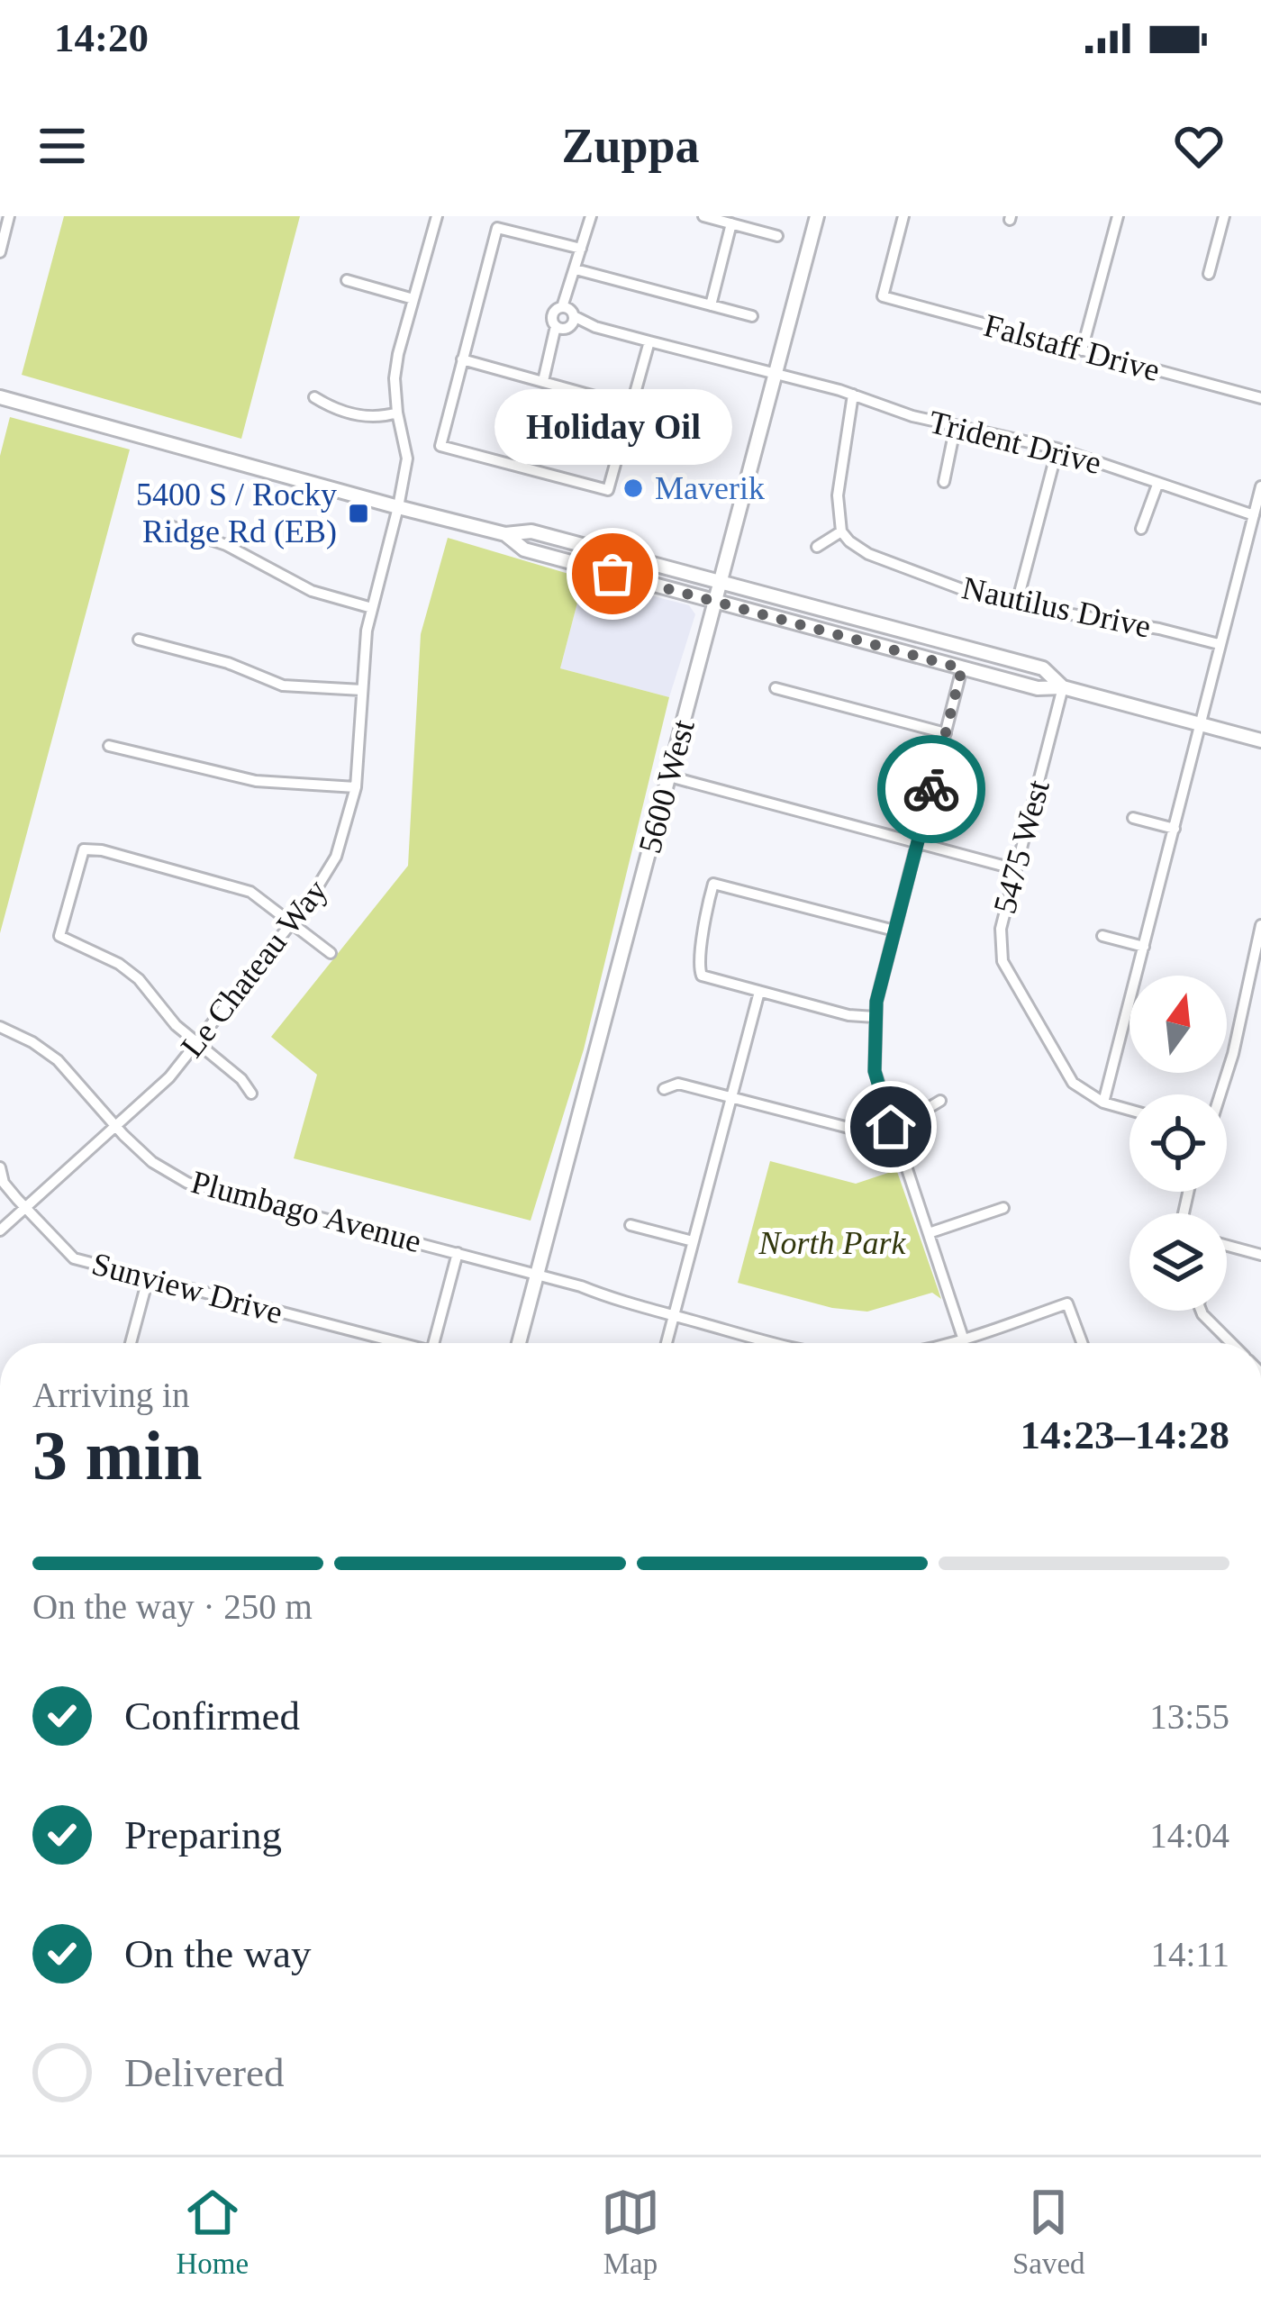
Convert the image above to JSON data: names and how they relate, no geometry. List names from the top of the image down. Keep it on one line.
{"streets":{"main road":["5600 West"],"street":["Falstaff Drive","Trident Drive","Nautilus Drive","5475 West","Le Chateau Way","Plumbago Avenue","Sunview Drive"]},"crossings":[["Trident Drive","5600 West"],["5600 West","Plumbago Avenue"],["Le Chateau Way","Plumbago Avenue"],["Le Chateau Way","Sunview Drive"]],"parks":["North Park"],"places":{"other":["Maverik","Holiday Oil"],"transit":["5400 S / Rocky Ridge Rd (EB)"]},"north":"top","page":{"status":"14:20","header":"Zuppa","bubble":"Holiday Oil","heading":["3 min","Arriving in","14:23–14:28"],"bar":"On the way · 250 m","list":[["Confirmed","13:55"],["Preparing","14:04"],["On the way","14:11"],"Delivered"],"tabs":["Home","Map","Saved"]}}
